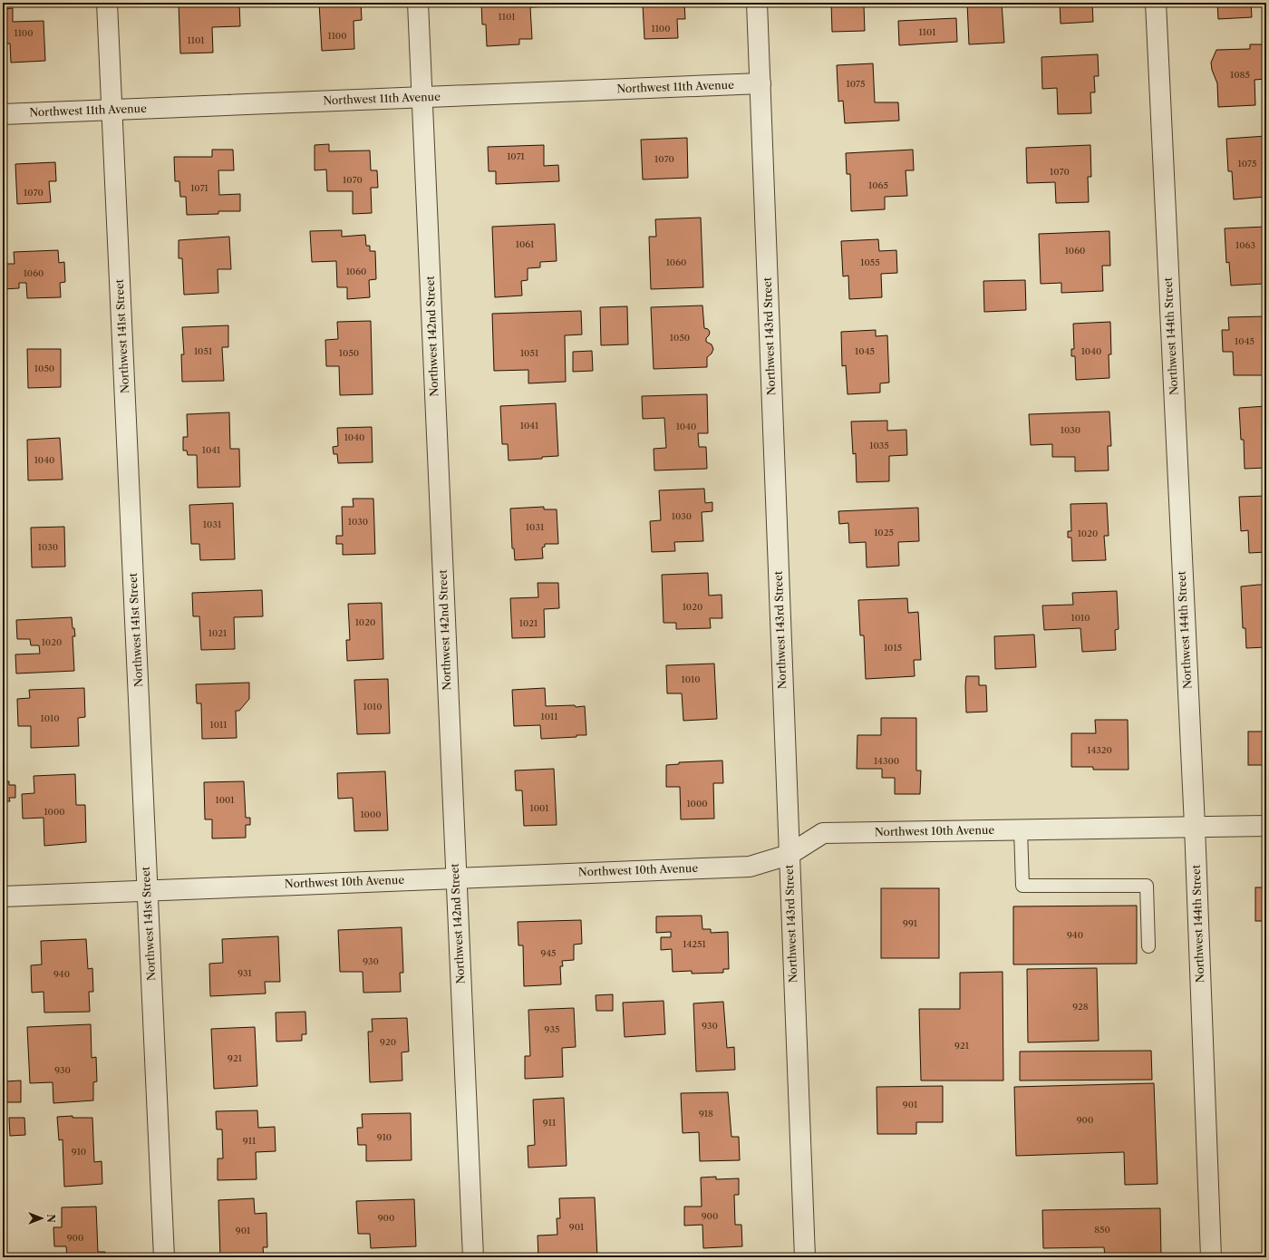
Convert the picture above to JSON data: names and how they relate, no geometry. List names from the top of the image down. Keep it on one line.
{"streets":{"street":["Northwest 11th Avenue","Northwest 141st Street","Northwest 142nd Street","Northwest 143rd Street","Northwest 144th Street","Northwest 10th Avenue"]},"crossings":[["Northwest 11th Avenue","Northwest 141st Street"],["Northwest 11th Avenue","Northwest 142nd Street"],["Northwest 11th Avenue","Northwest 143rd Street"],["Northwest 141st Street","Northwest 10th Avenue"],["Northwest 142nd Street","Northwest 10th Avenue"],["Northwest 143rd Street","Northwest 10th Avenue"],["Northwest 144th Street","Northwest 10th Avenue"]],"house_numbers":["1101","1100","1101","1100","1100","1101","1085","1075","1071","1070","1075","1070","1070","1065","1071","1070","1061","1063","1060","1060","1055","1060","1060","1050","1045","1051","1045","1040","1050","1051","1050","1041","1040","1030","1040","1035","1041","1040","1030","1030","1031","1031","1025","1020","1030","1020","1010","1020","1021","1021","1020","1015","1010","1010","1011","1010","1011","14320","14300","1001","1000","1001","1000","1000","991","940","14251","945","930","931","940","928","930","935","920","921","921","930","901","918","900","911","910","911","910","900","900","901","850","901","900"],"north":"right"}
